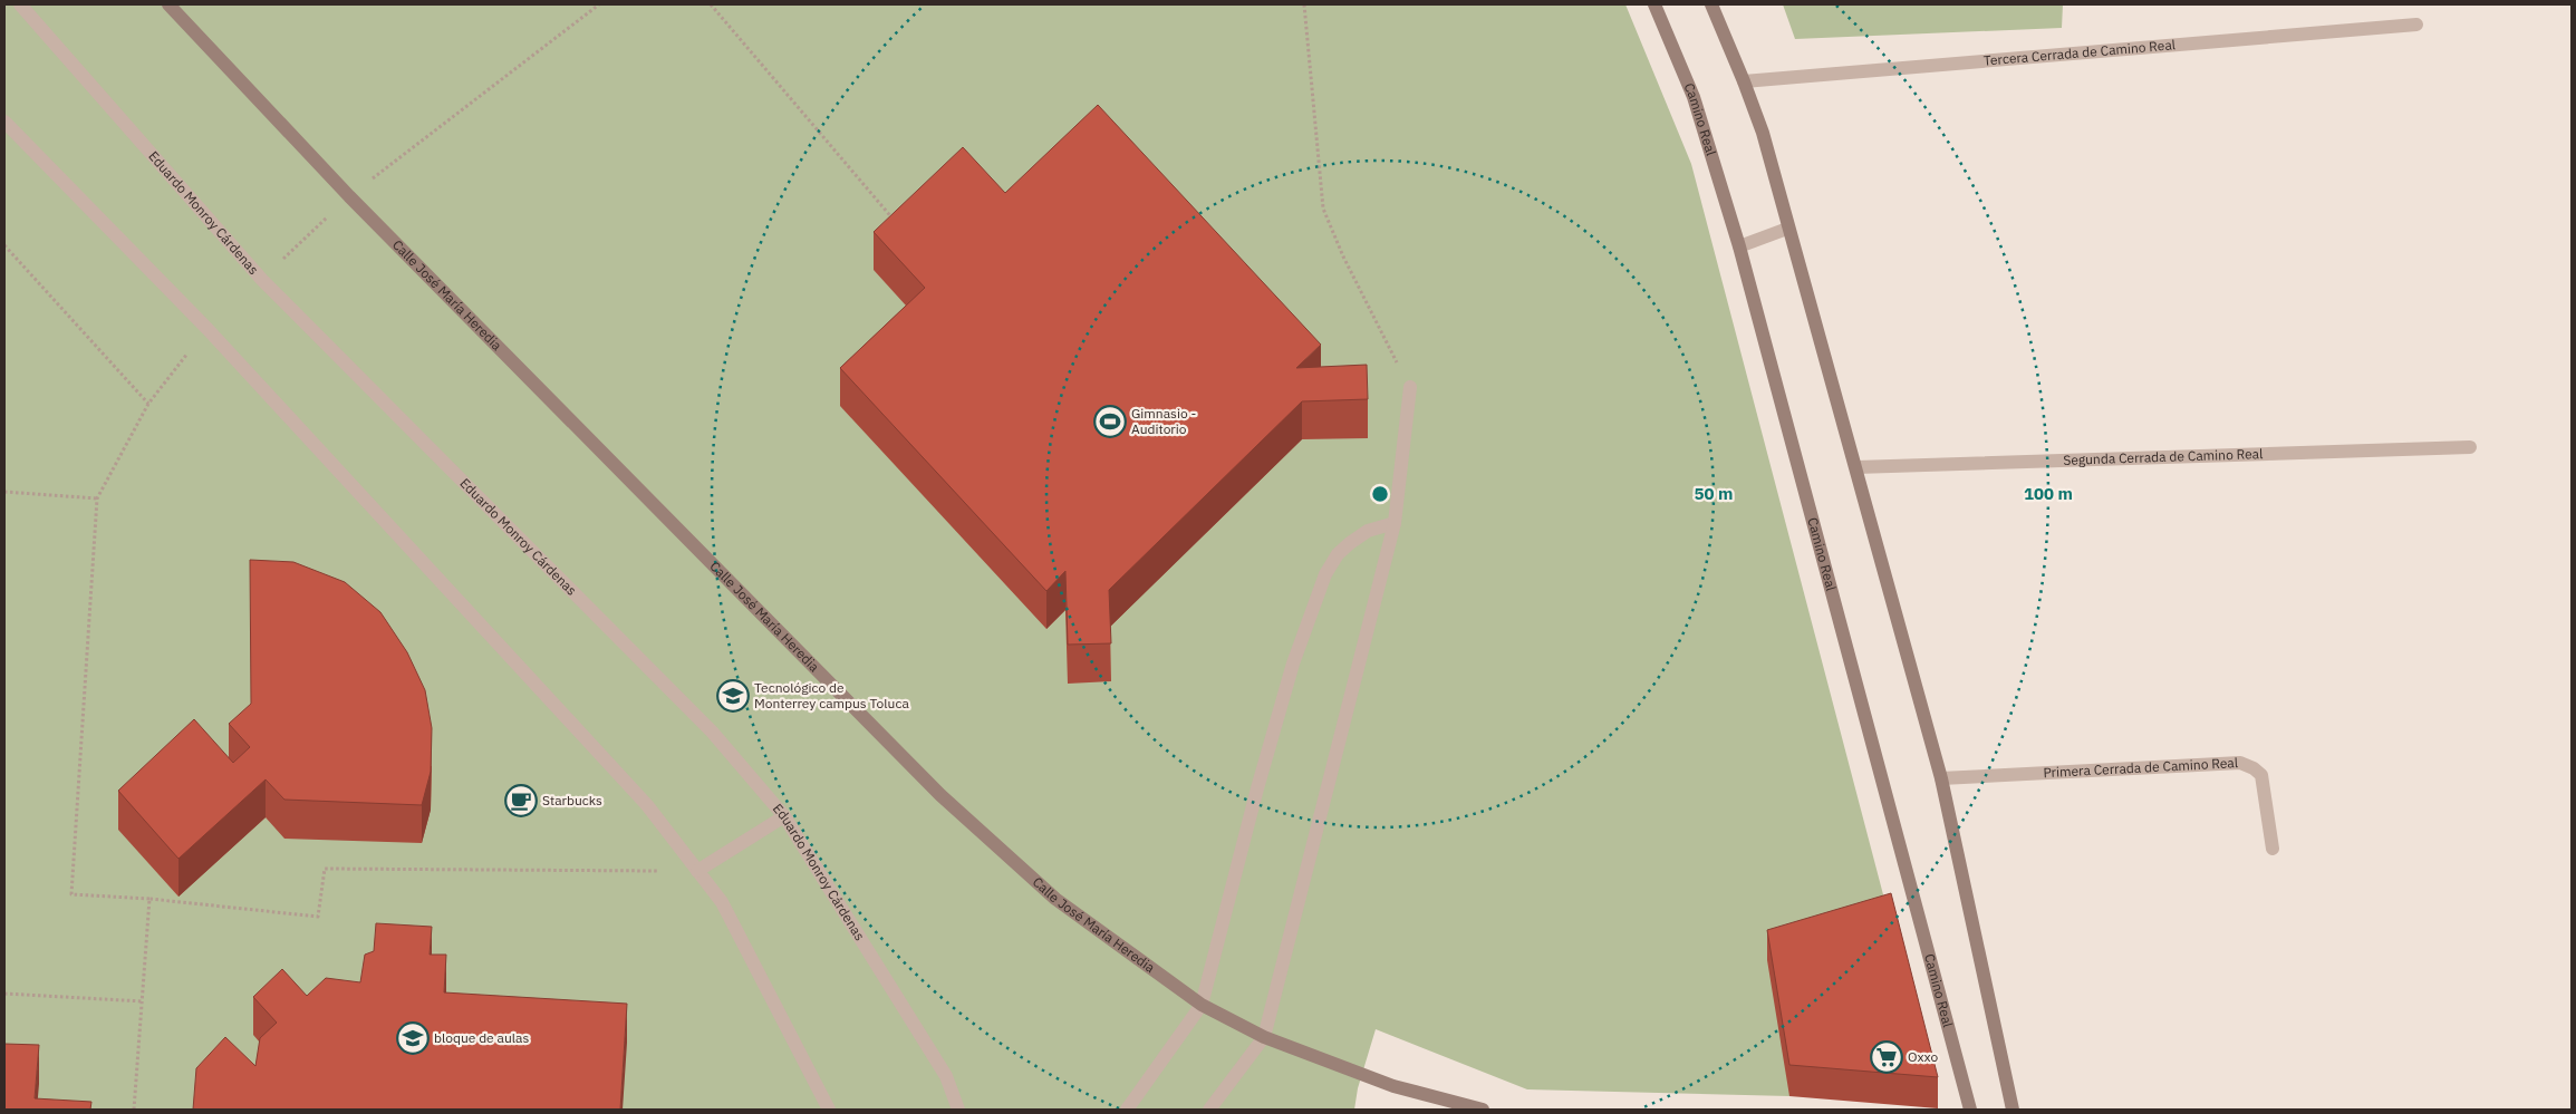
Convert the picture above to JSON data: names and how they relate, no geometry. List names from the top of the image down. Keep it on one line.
{"streets":{"main road":["Camino Real","Calle José María Heredia"],"street":["Tercera Cerrada de Camino Real","Eduardo Monroy Cárdenas","Segunda Cerrada de Camino Real","Primera Cerrada de Camino Real"]},"places":{"sports":["Gimnasio - Auditorio"],"school or university":["Tecnológico de Monterrey campus Toluca","bloque de aulas"],"cafe":["Starbucks"],"supermarket":["Oxxo"]},"rings":["50 m","100 m"]}
